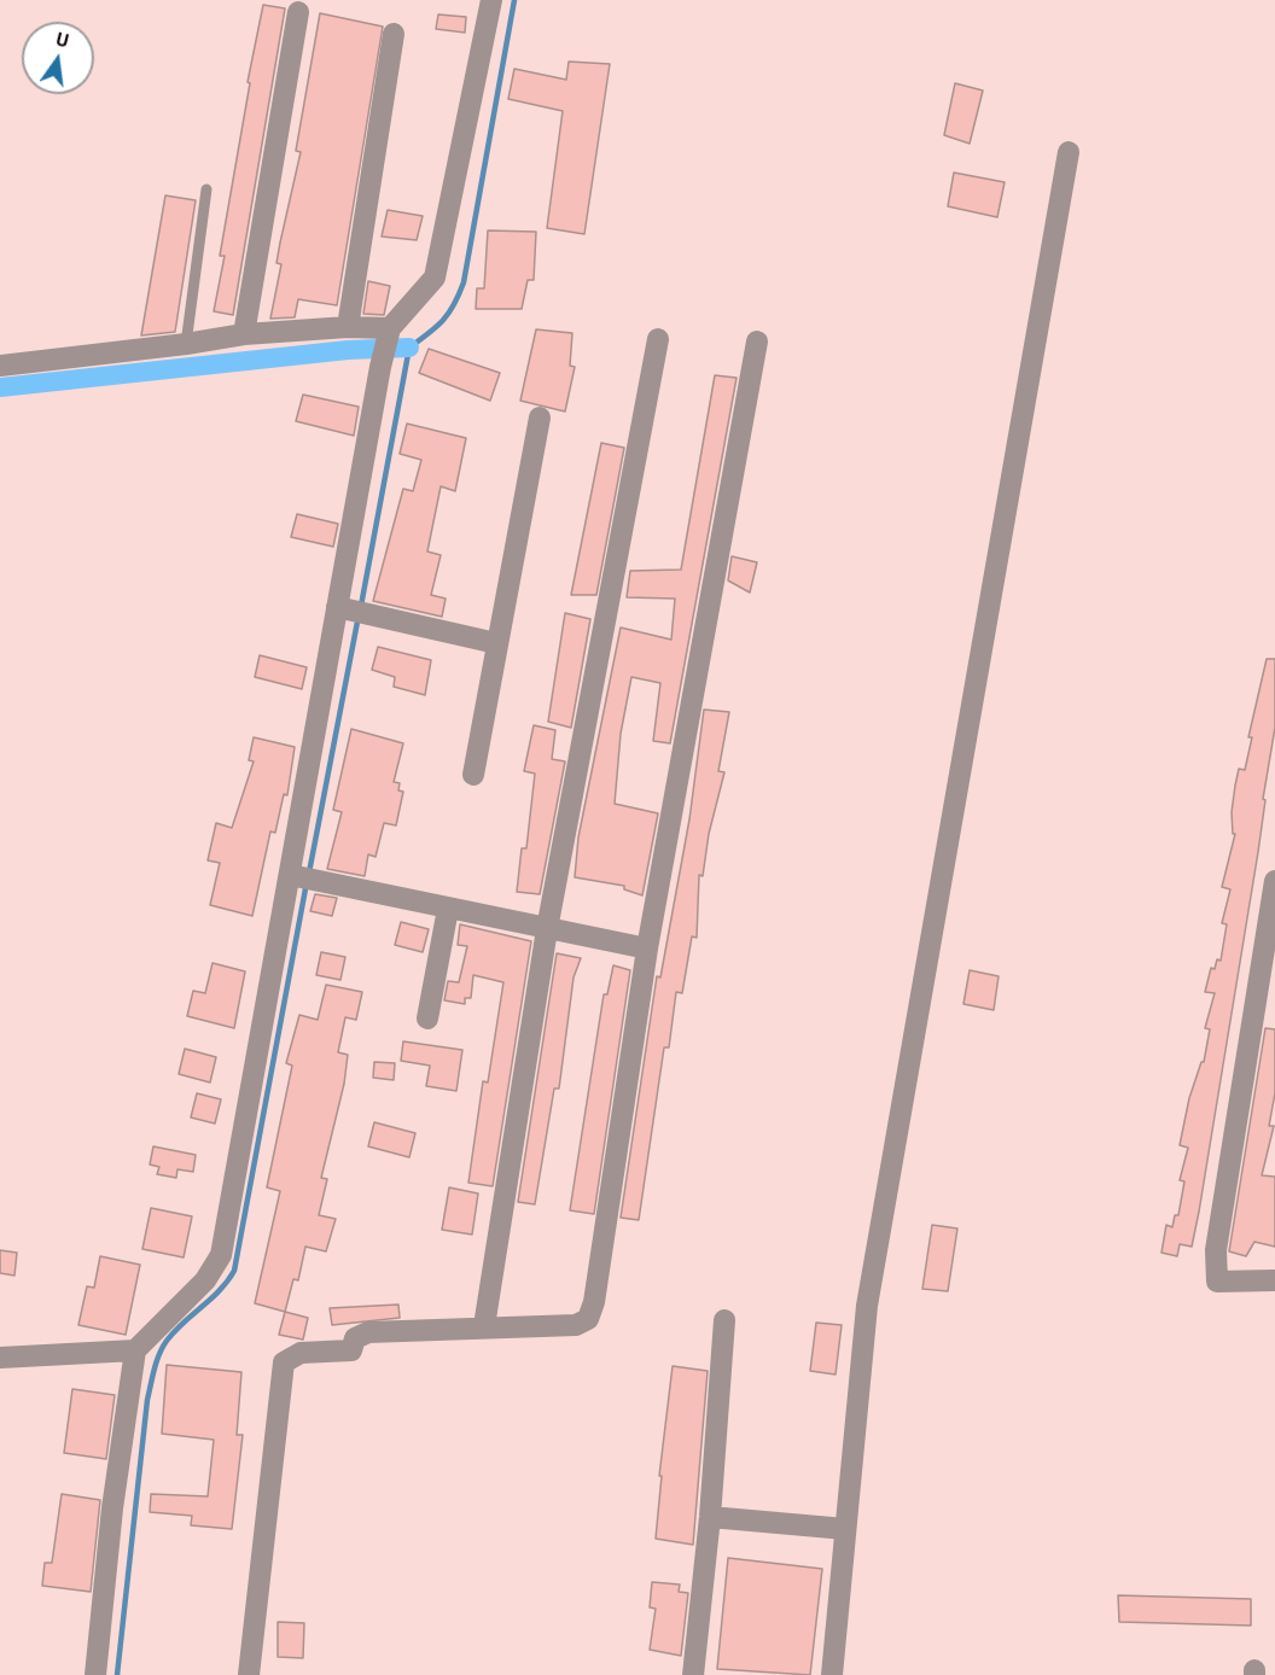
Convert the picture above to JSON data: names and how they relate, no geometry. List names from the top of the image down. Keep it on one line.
{"north":"top"}
